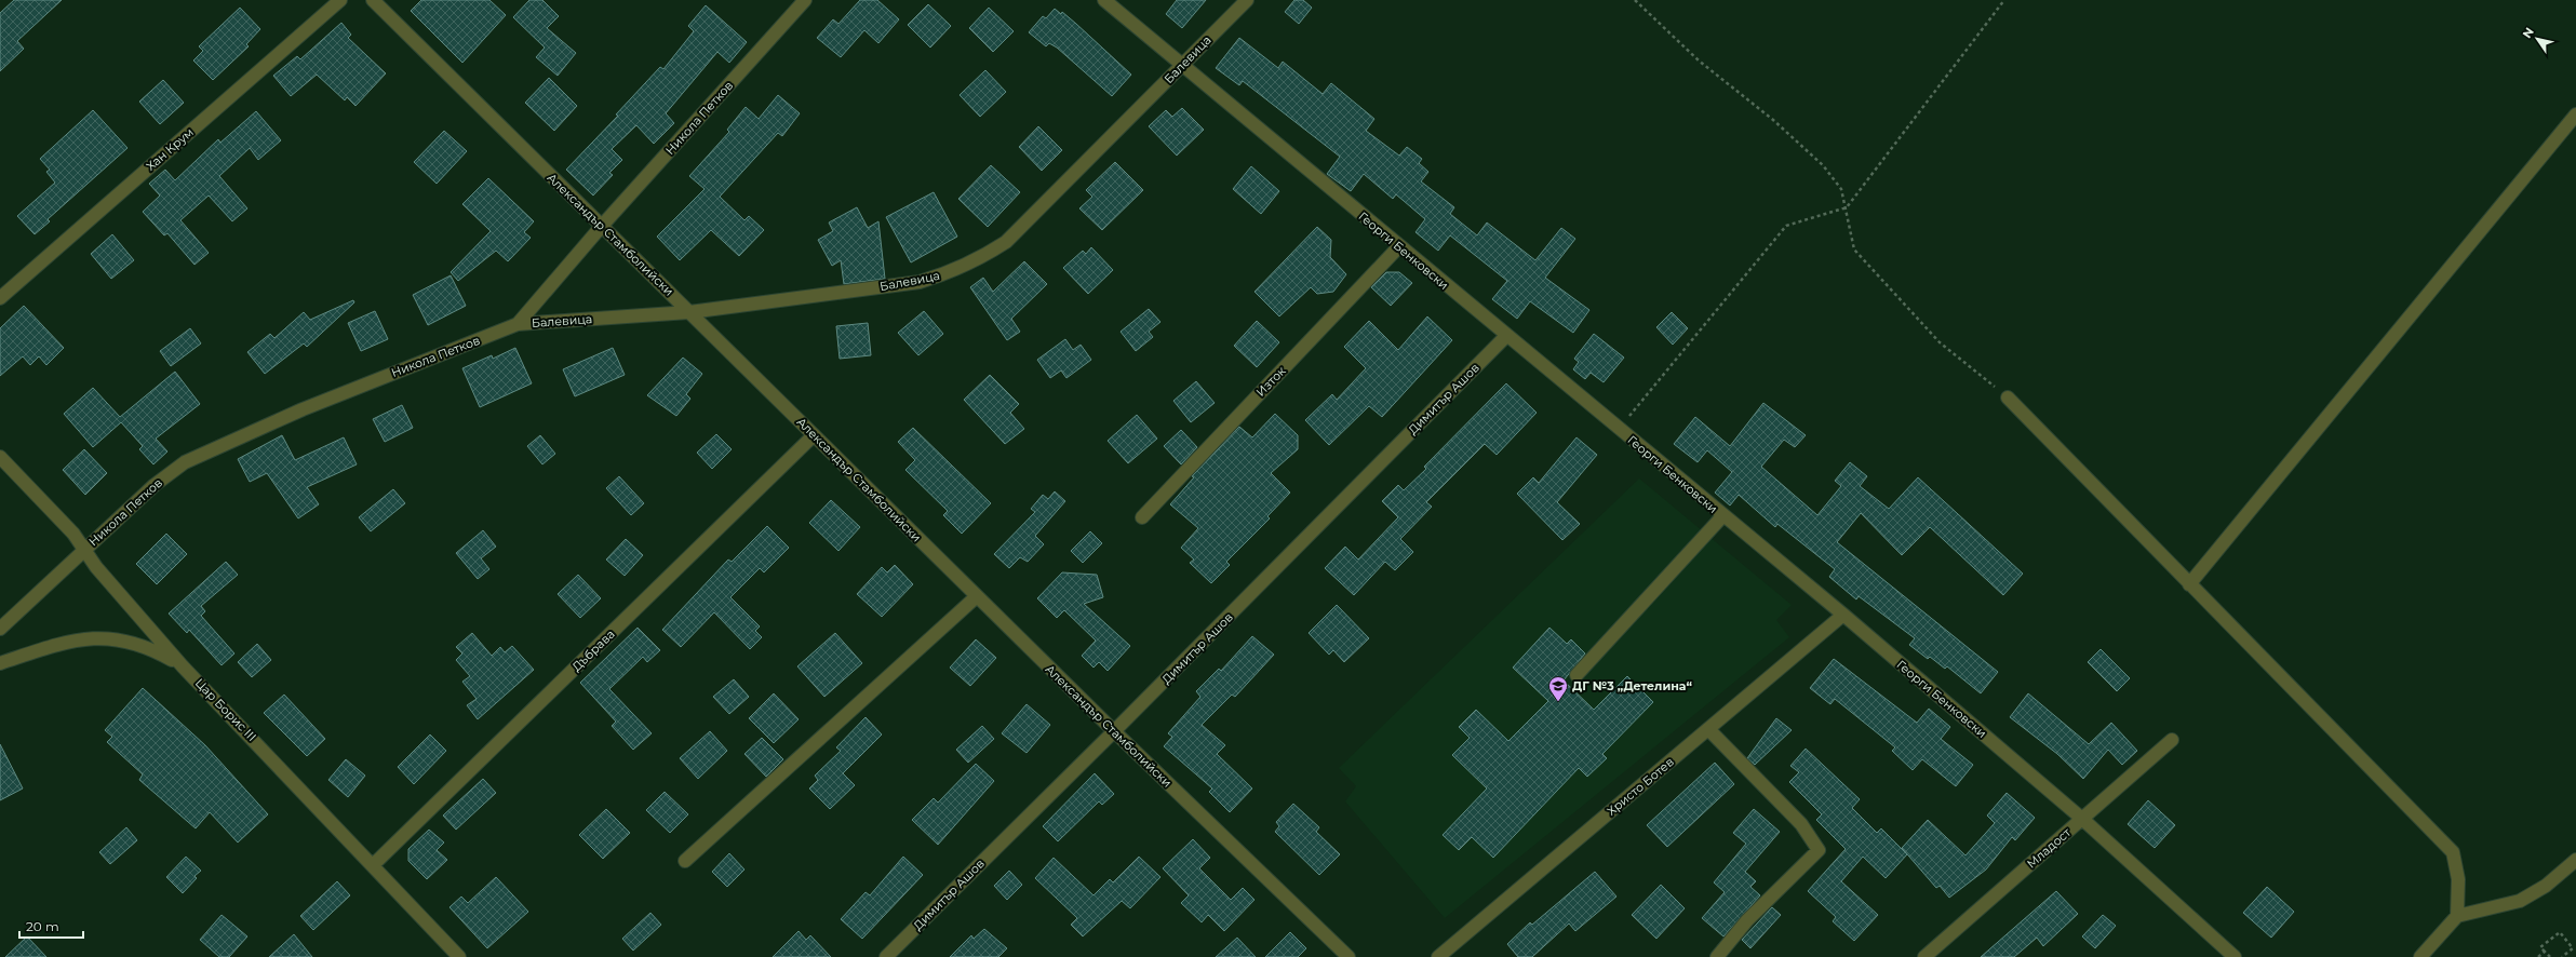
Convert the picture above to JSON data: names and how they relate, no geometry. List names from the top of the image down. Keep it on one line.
{"streets":{"street":["Балевица","Никола Петков","Хан Крум","Александър Стамболийски","Георги Бенковски","Изток","Димитър Ашов","Дъбрава","Цар Борис III","Христо Ботев","Младост"]},"crossings":[["Балевица","Никола Петков"],["Балевица","Александър Стамболийски"],["Балевица","Георги Бенковски"],["Никола Петков","Александър Стамболийски"],["Никола Петков","Цар Борис III"],["Александър Стамболийски","Димитър Ашов"],["Александър Стамболийски","Дъбрава"],["Георги Бенковски","Изток"],["Георги Бенковски","Димитър Ашов"],["Георги Бенковски","Христо Ботев"],["Георги Бенковски","Младост"],["Дъбрава","Цар Борис III"]],"places":{"school or university":["ДГ №3 „Детелина“"]},"scale_bar":"20 m","north":"top left"}
